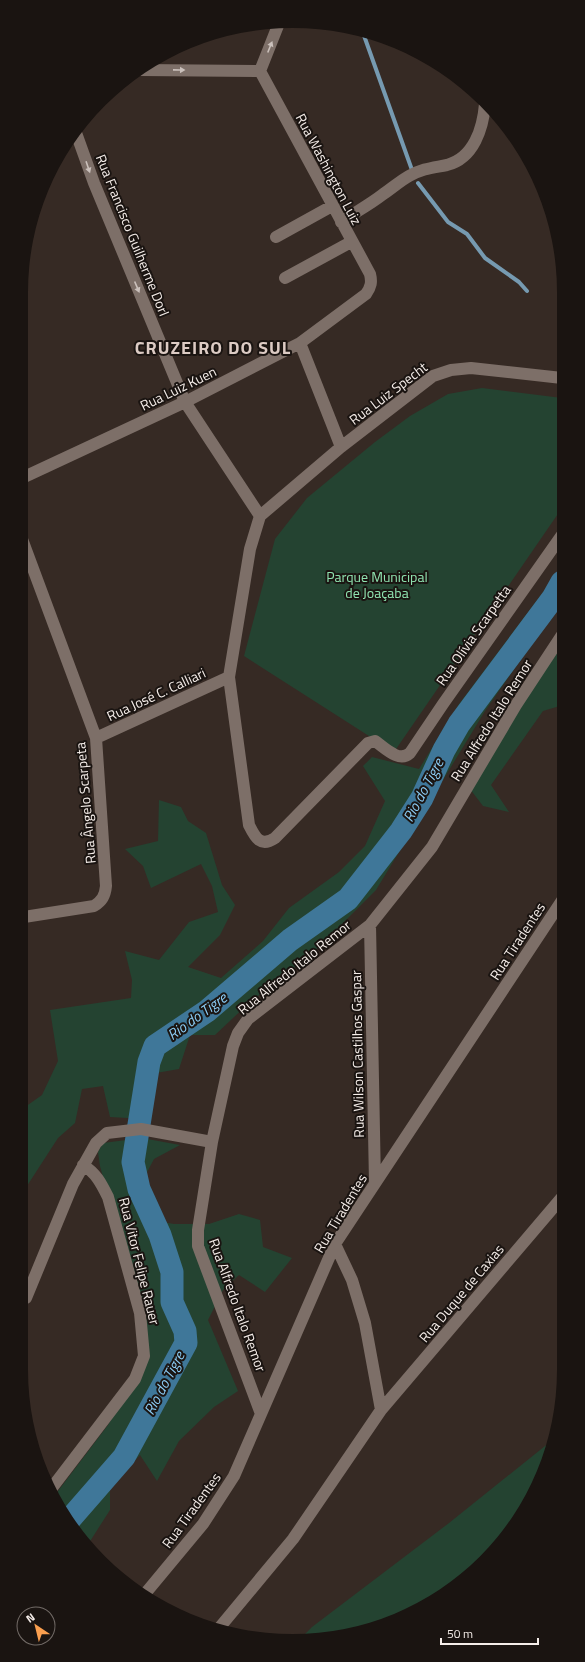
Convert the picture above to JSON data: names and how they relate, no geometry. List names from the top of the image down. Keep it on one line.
{"streets":{"street":["Rua Washington Luiz","Rua Francisco Guilherme Dorl","Rua Luiz Kuen","Rua Luiz Specht","Rua Olívia Scarpetta","Rua José C. Calliari","Rua Alfredo Italo Remor","Rua Ângelo Scarpeta","Rua Tiradentes","Rua Wilson Castilhos Gaspar","Rua Vitor Felipe Rauer","Rua Duque de Caxias"]},"crossings":[["Rua Washington Luiz","Rua Luiz Kuen"],["Rua Francisco Guilherme Dorl","Rua Luiz Kuen"],["Rua Francisco Guilherme Dorl","Rua Luiz Specht"],["Rua Olívia Scarpetta","Rua José C. Calliari"],["Rua José C. Calliari","Rua Ângelo Scarpeta"],["Rua Alfredo Italo Remor","Rua Tiradentes"],["Rua Alfredo Italo Remor","Rua Wilson Castilhos Gaspar"],["Rua Tiradentes","Rua Wilson Castilhos Gaspar"]],"one_way":["Rua Francisco Guilherme Dorl"],"districts":["CRUZEIRO DO SUL"],"water":["Rio do Tigre"],"parks":["Parque Municipal de Joaçaba"],"scale_bar":"50 m","north":"top left"}
